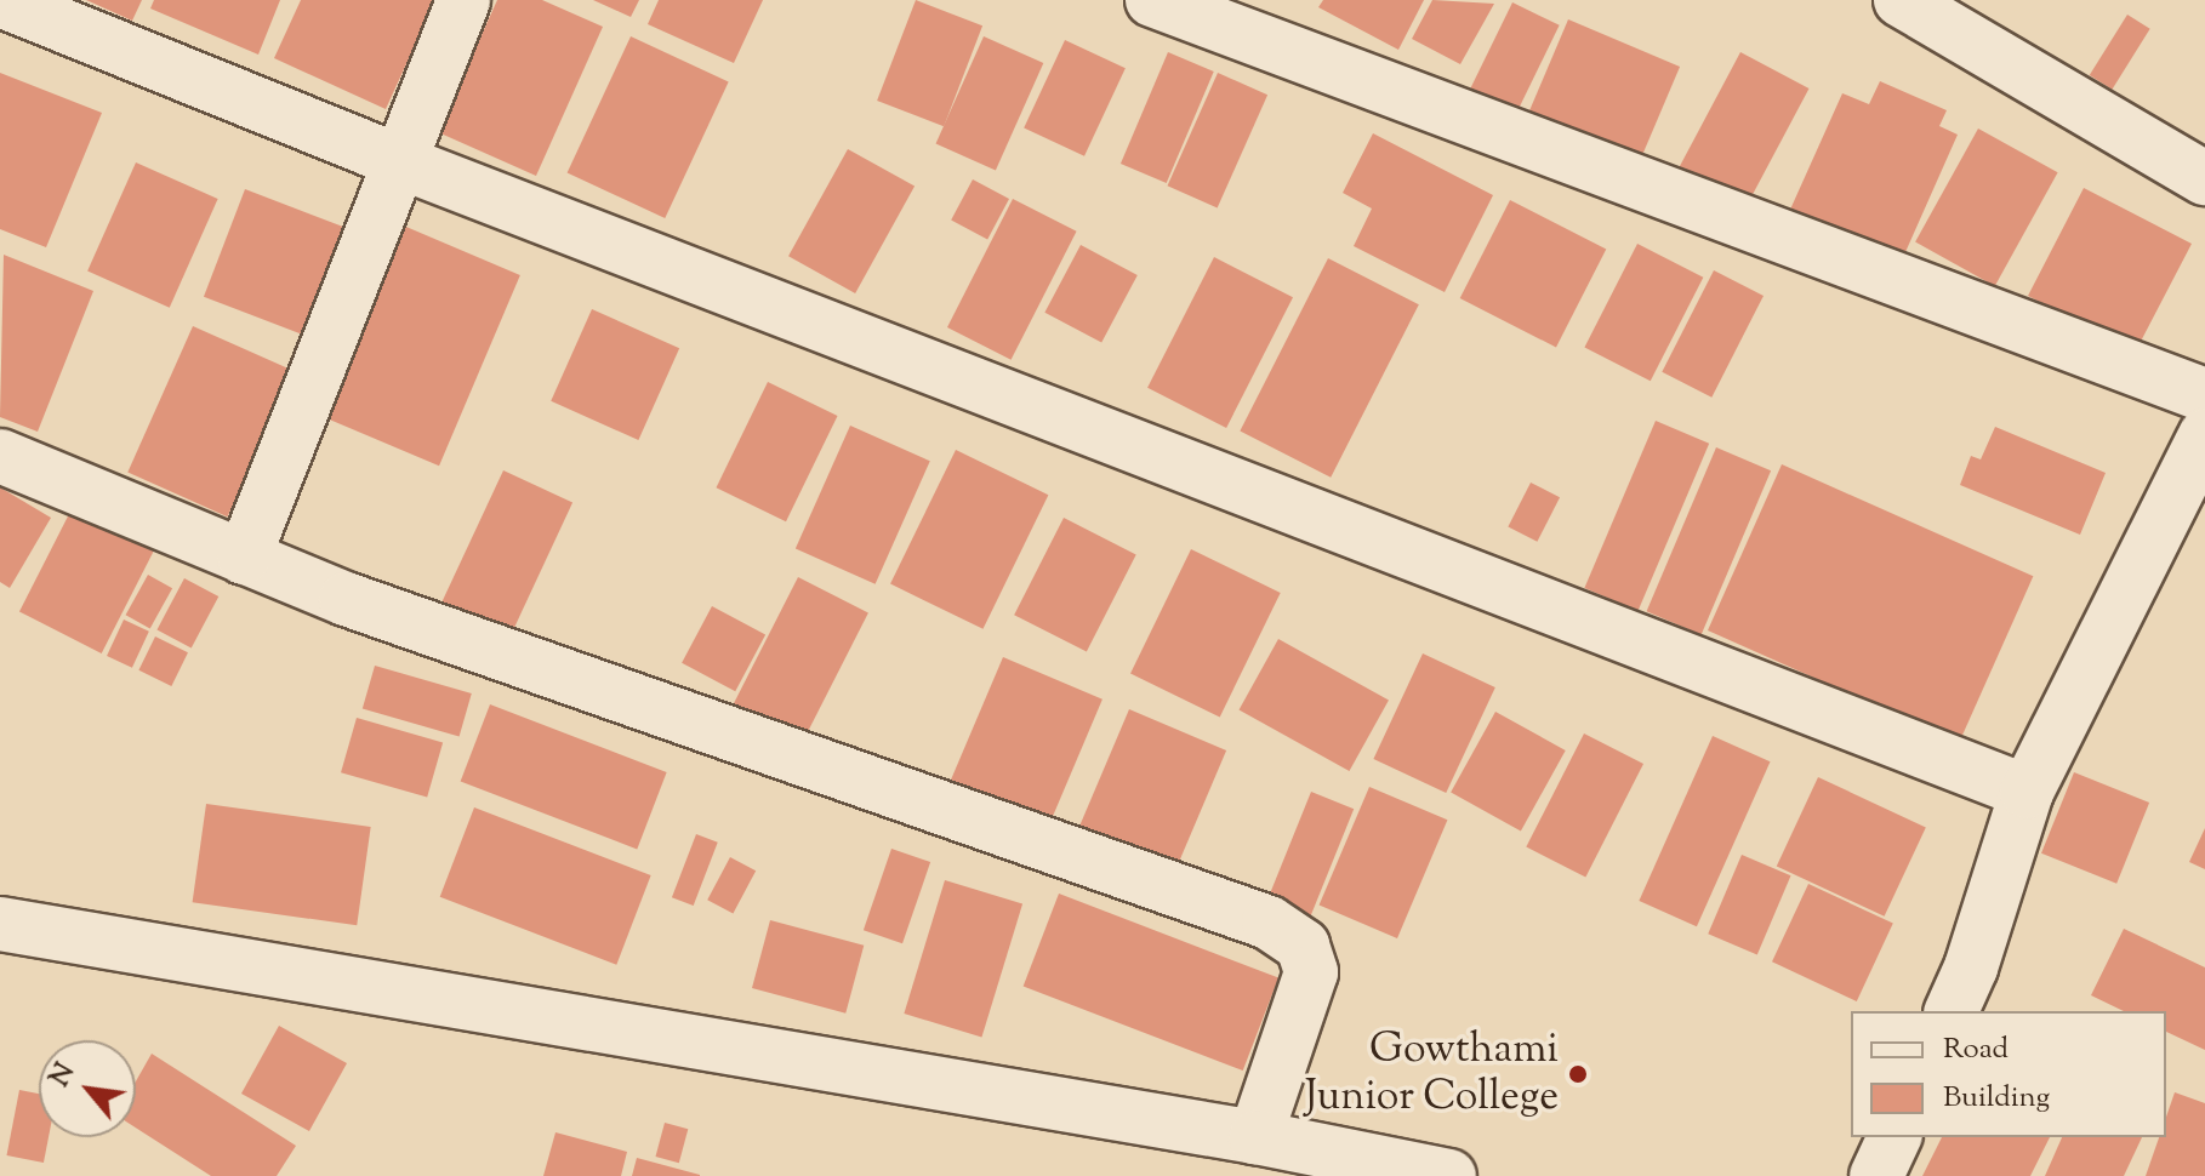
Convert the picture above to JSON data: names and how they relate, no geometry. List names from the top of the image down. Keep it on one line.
{"places":["Gowthami Junior College"],"legend":["Road","Building"],"north":"top left"}
